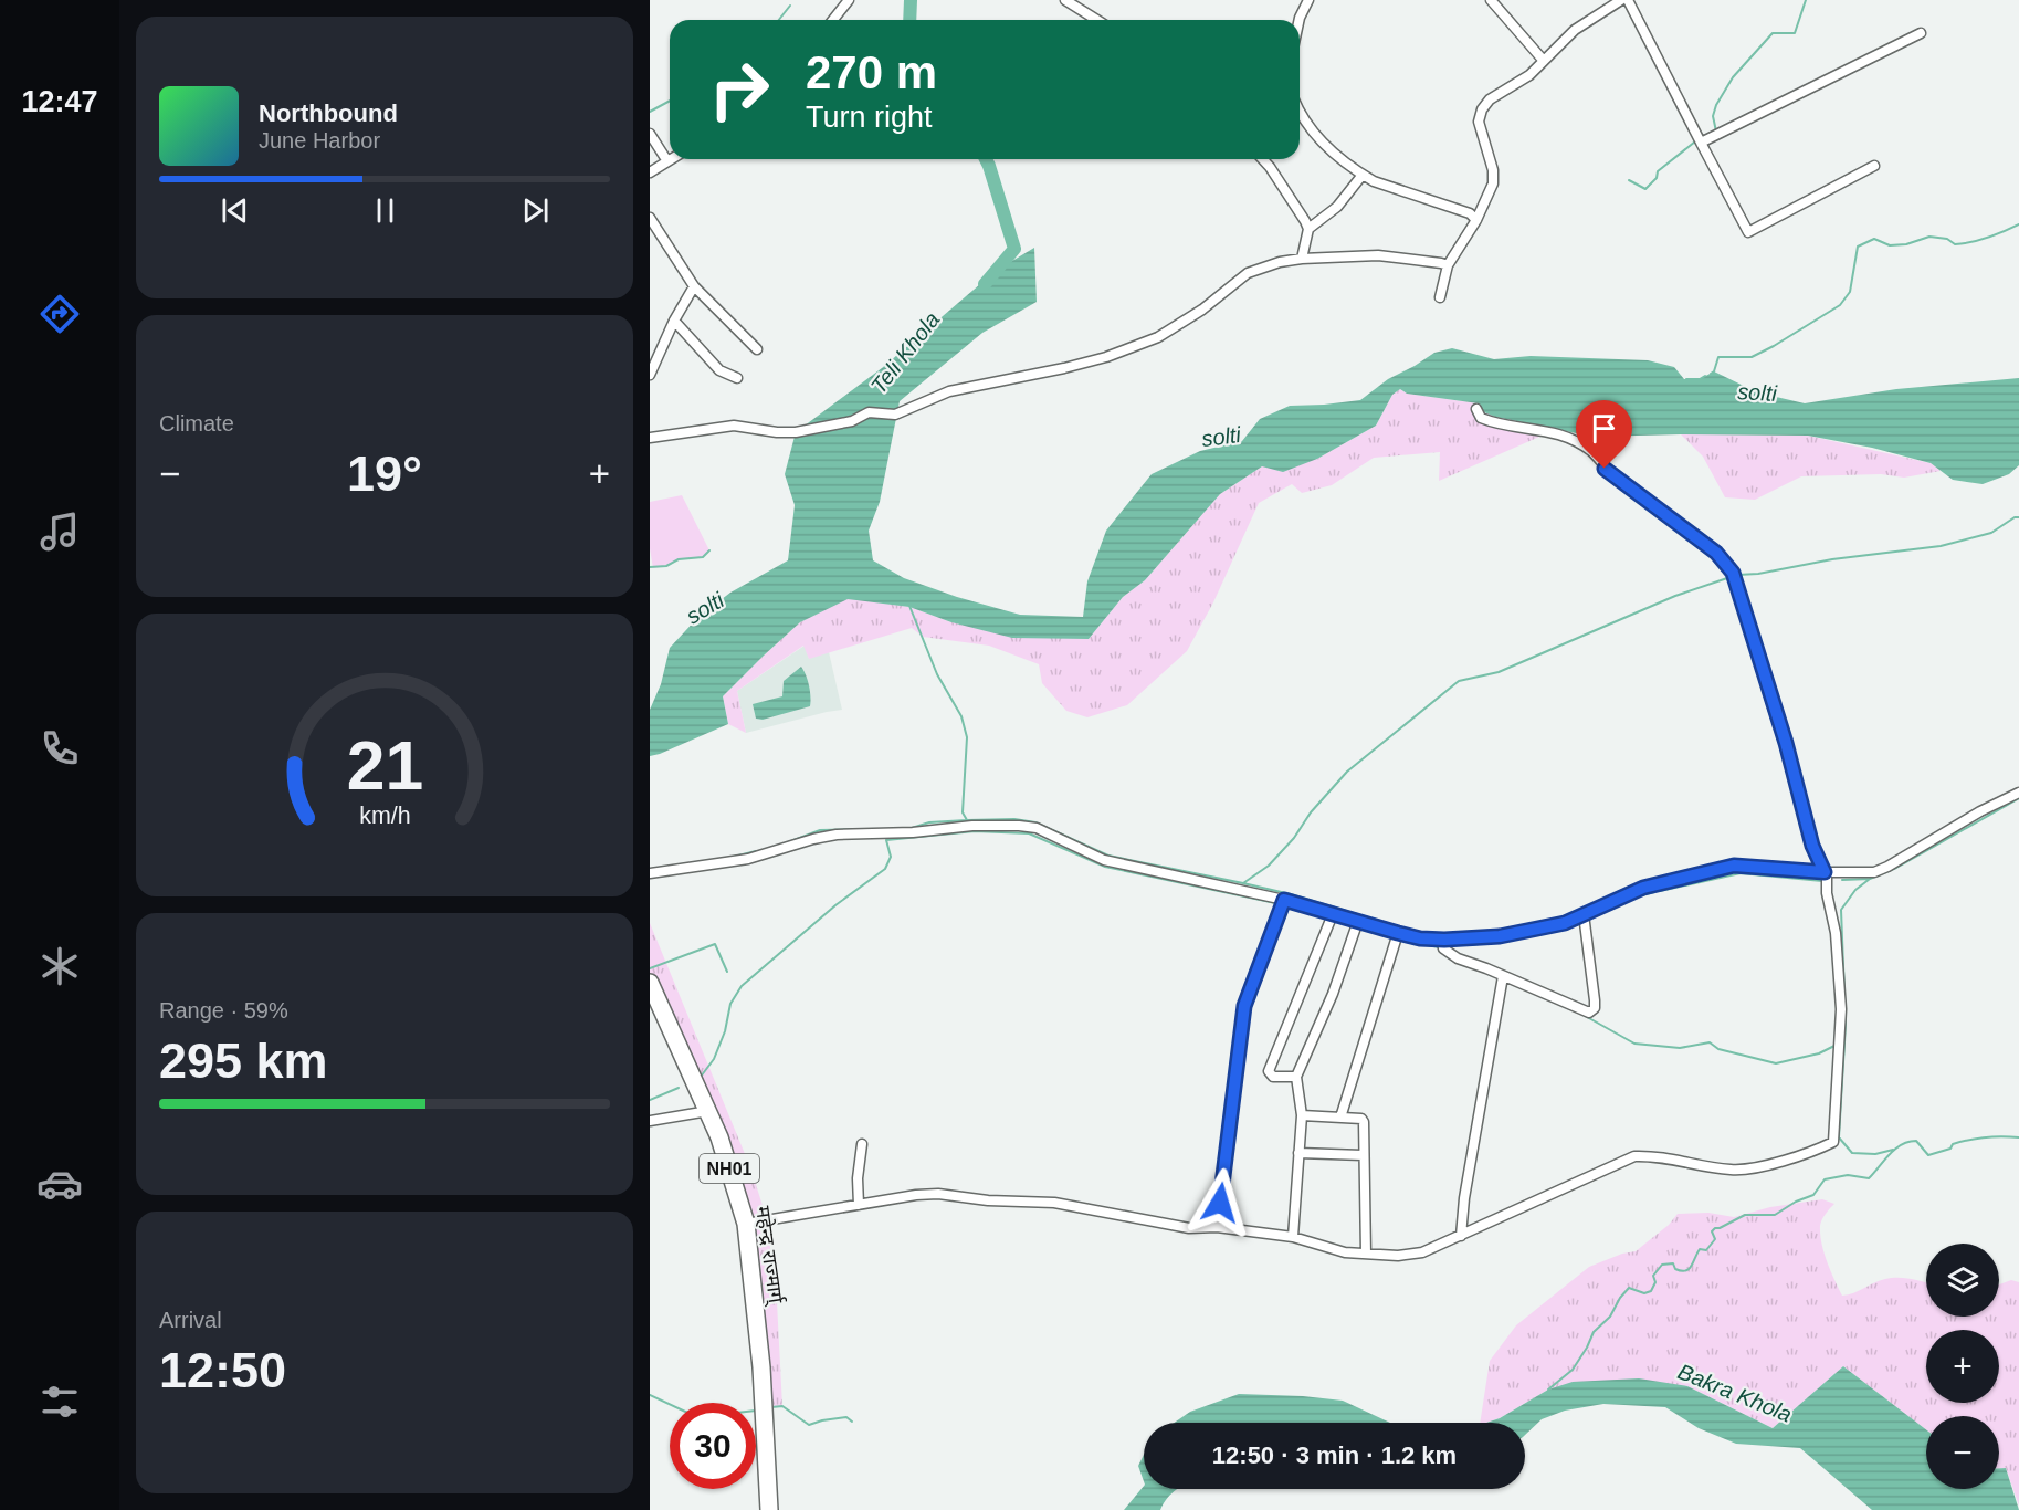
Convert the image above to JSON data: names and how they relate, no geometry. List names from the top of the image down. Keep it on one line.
{"streets":{"highway":["NH01","महेन्द्र राज्मार्ग्"]},"water":["Teli Khola","solti","Bakra Khola"],"page":{"tabs":"12:47","turn":["270 m","Turn right"],"song":["Northbound","June Harbor"],"tile":["Climate",["Range · 59%","295 km"],["Arrival","12:50"]],"heat":["−","19°","+"],"map_buttons":["+","−"],"limit":"30","trip":"12:50 · 3 min · 1.2 km","gauge":["21","km/h"]}}
